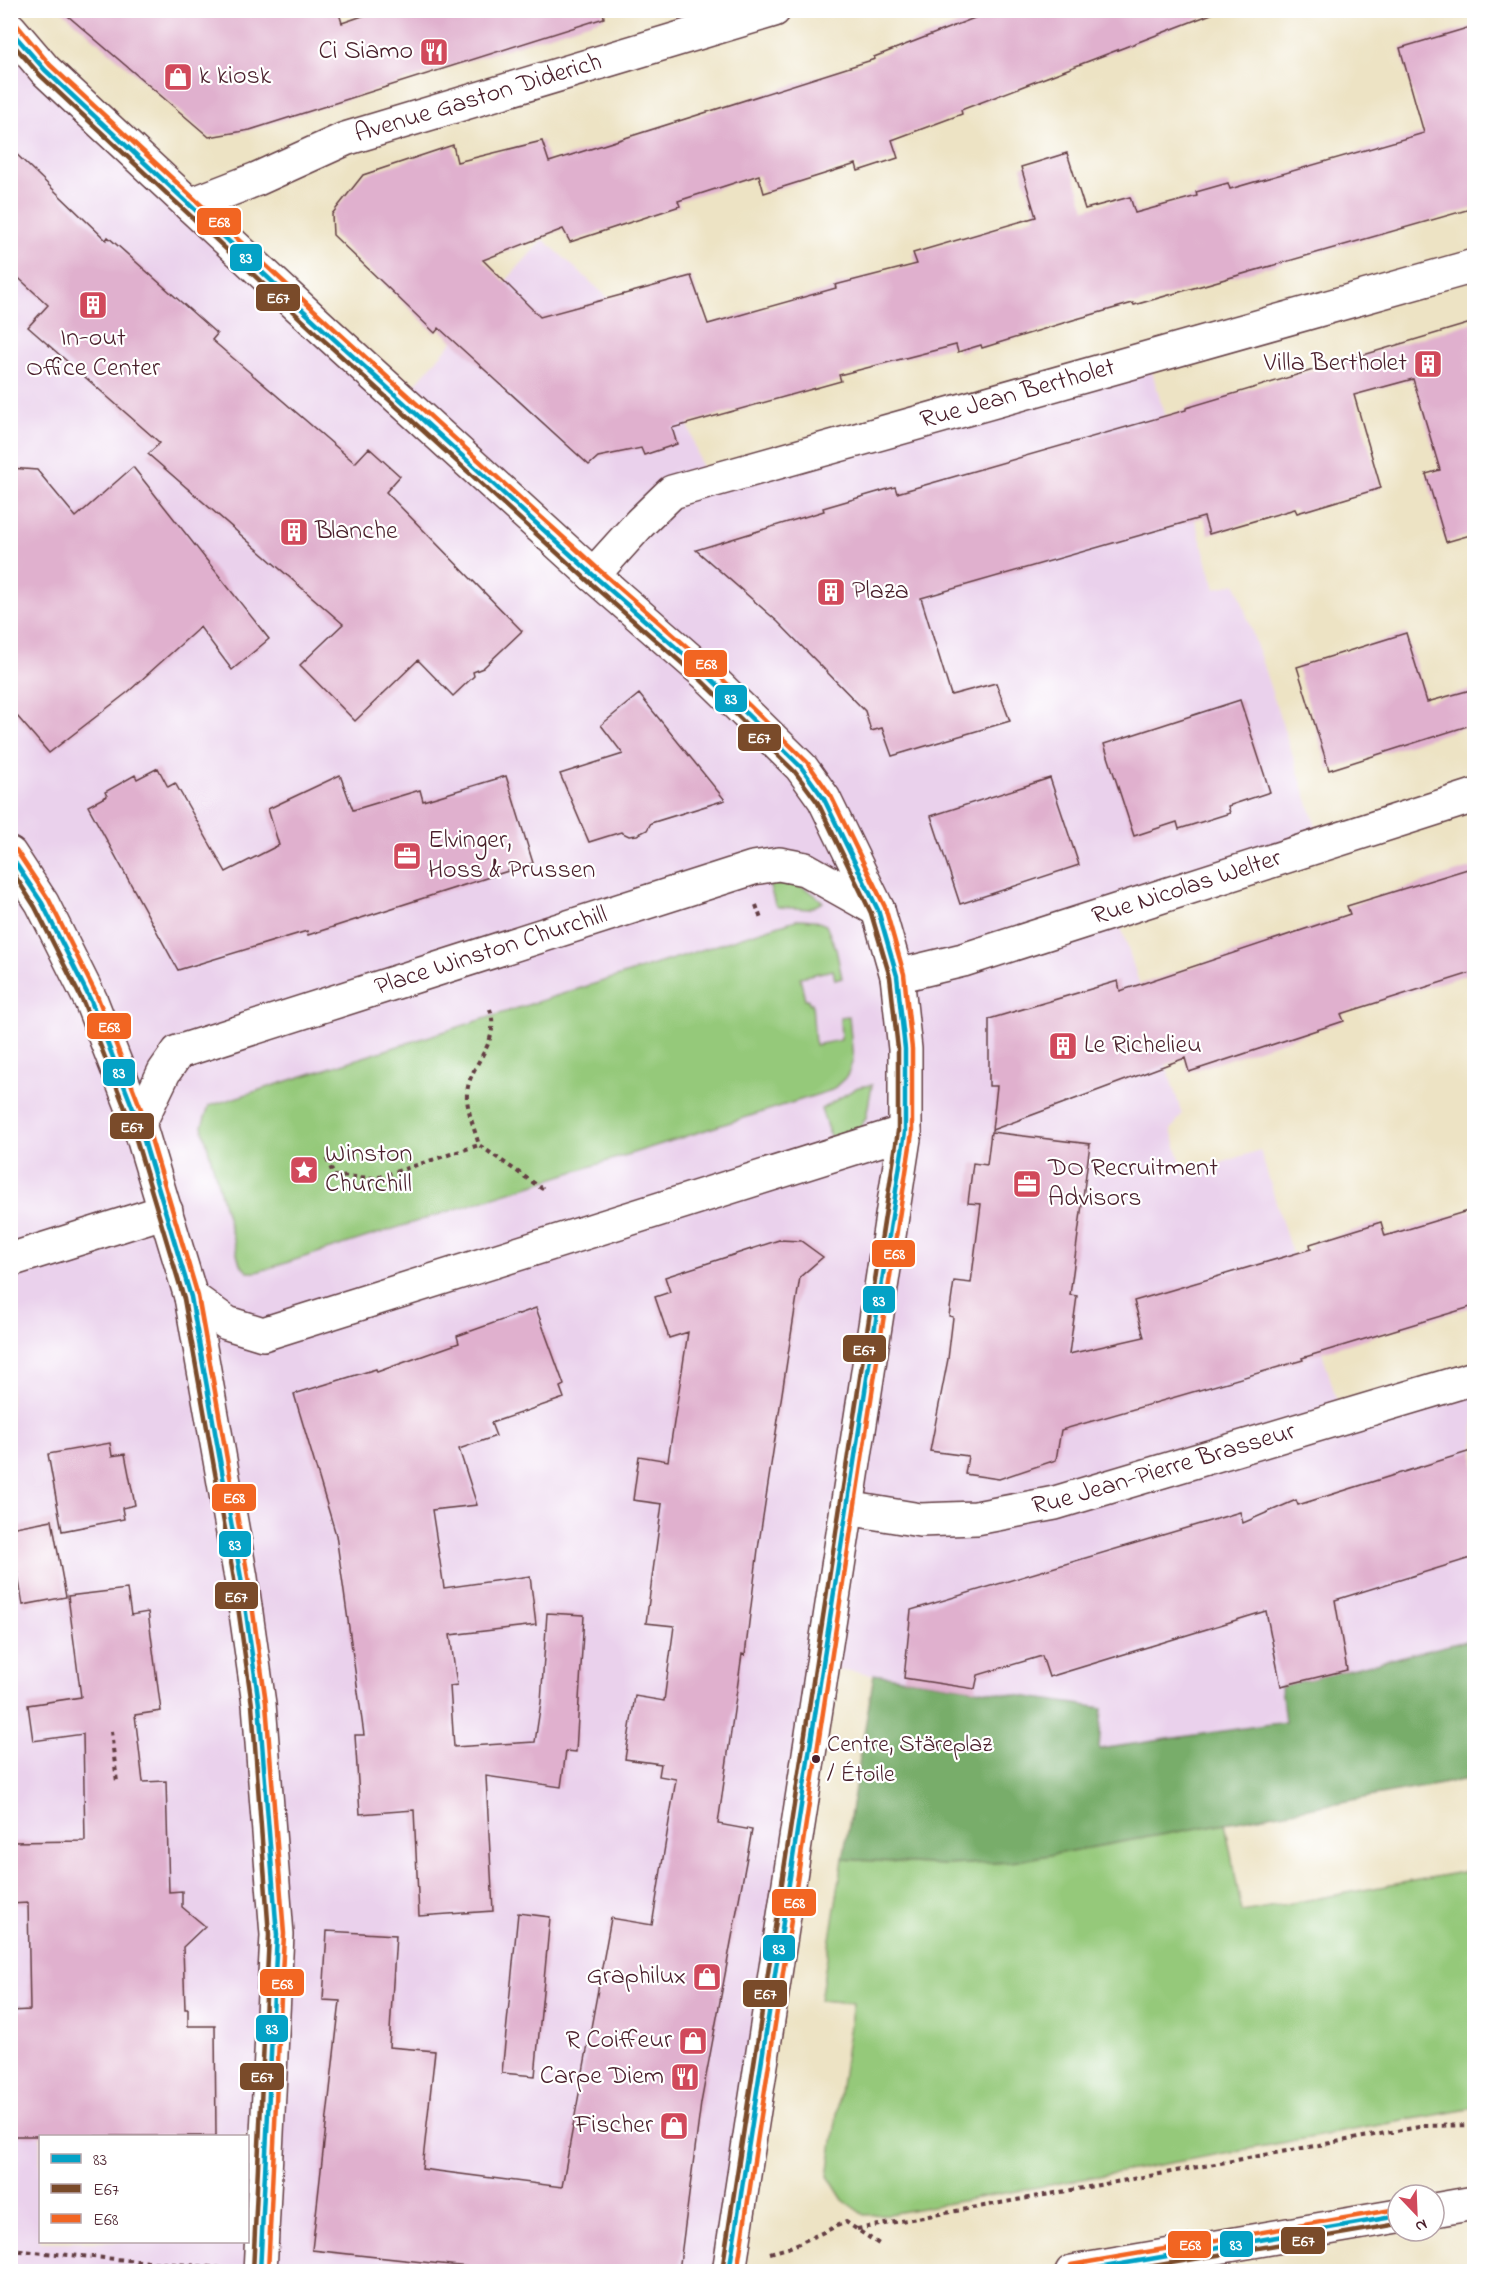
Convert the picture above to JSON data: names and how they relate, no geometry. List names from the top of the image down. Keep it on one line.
{"streets":{"main road":["Avenue Gaston Diderich","Rue Jean Bertholet","Rue Nicolas Welter","Place Winston Churchill","Rue Jean-Pierre Brasseur"]},"places":{"restaurant":["Ci Siamo","Carpe Diem"],"shop":["k kiosk","Graphilux","R Coiffeur","Fischer"],"building":["In-out Office Center","Villa Bertholet","Blanche","Plaza","Le Richelieu"],"office":["Elvinger, Hoss & Prussen","DO Recruitment Advisors"],"place":["Winston Churchill"],"other":["Centre, Stäreplaz / Étoile"]},"lines":["transit line E68","transit line 83","transit line E67"],"legend":["83","E67","E68"],"north":"bottom right"}
